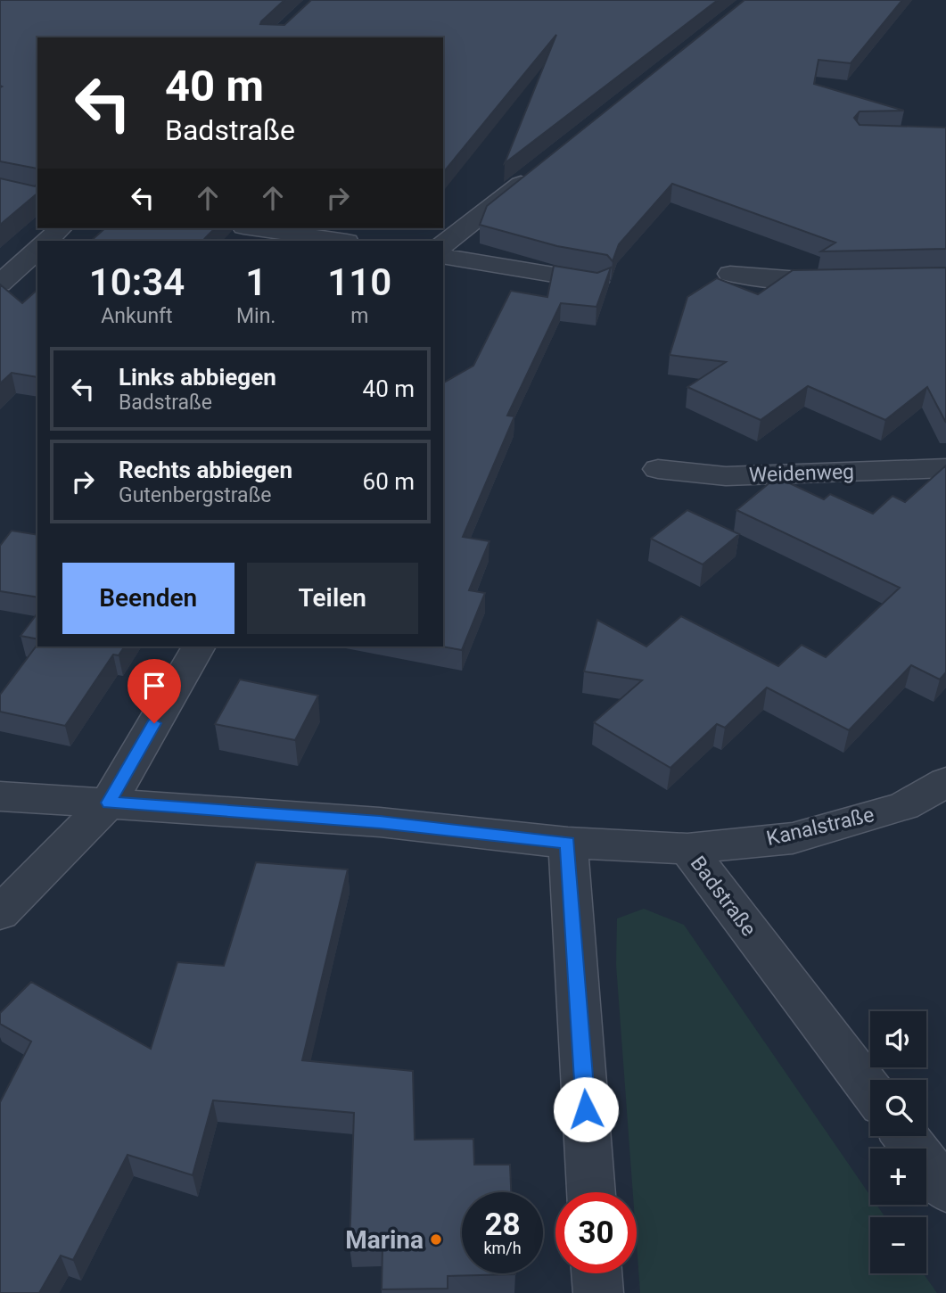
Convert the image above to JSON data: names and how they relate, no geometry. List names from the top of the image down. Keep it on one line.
{"streets":{"street":["Weidenweg","Kanalstraße","Badstraße"]},"crossings":[["Kanalstraße","Badstraße"]],"places":["Marina"],"page":{"turn":["40 m","Badstraße"],"eta":["10:34","Ankunft","1","Min.","110","m"],"list":[{"name":"Links abbiegen","note":"Badstraße","value":"40 m"},{"name":"Rechts abbiegen","note":"Gutenbergstraße","value":"60 m"}],"buttons":["Beenden","Teilen"],"map_buttons":["+","−"],"speed":"28 km/h","limit":"30"}}
